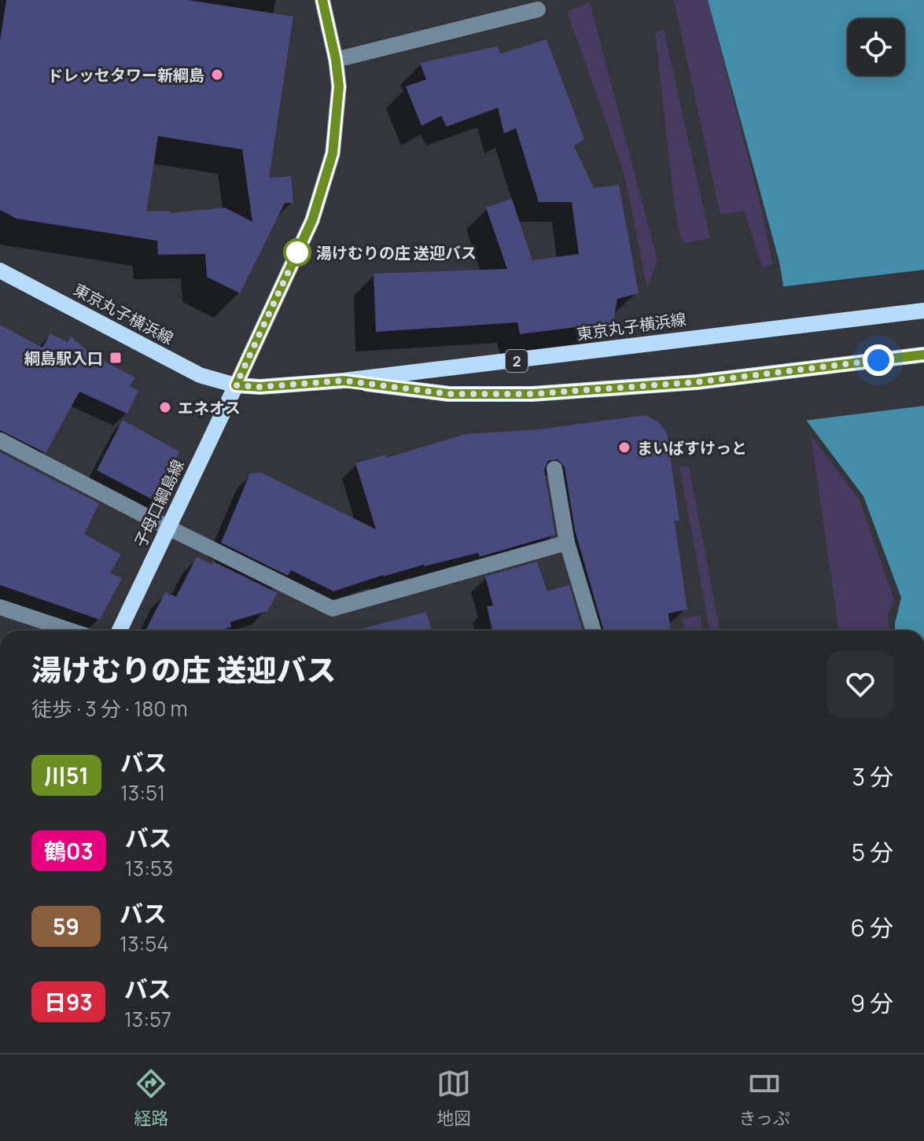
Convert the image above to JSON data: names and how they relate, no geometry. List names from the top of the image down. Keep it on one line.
{"streets":{"main road":["東京丸子横浜線","2","子母口綱島線"]},"crossings":[["東京丸子横浜線","子母口綱島線"]],"places":{"other":["ドレッセタワー新綱島","湯けむりの庄 送迎バス","エネオス","まいばすけっと"],"transit":["綱島駅入口"]},"lines":["bus line 川51"],"page":{"heading":["湯けむりの庄 送迎バス","徒歩 · 3 分 · 180 m"],"list":[{"mark":"川51","name":"バス","note":"13:51","value":"3 分"},{"mark":"鶴03","name":"バス","note":"13:53","value":"5 分"},{"mark":"59","name":"バス","note":"13:54","value":"6 分"},{"mark":"日93","name":"バス","note":"13:57","value":"9 分"}],"tabs":["経路","地図","きっぷ"]}}
